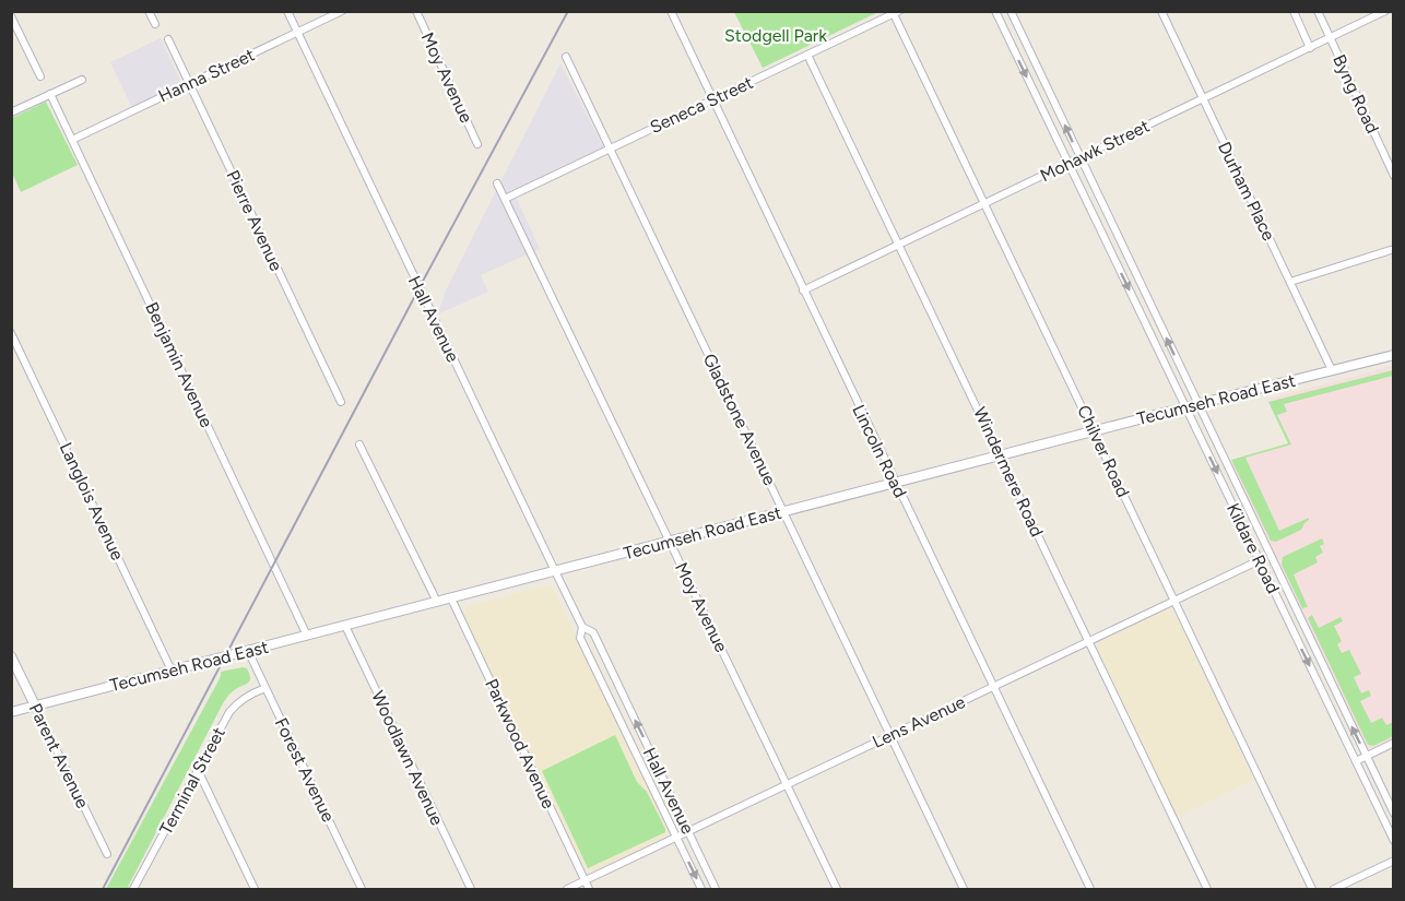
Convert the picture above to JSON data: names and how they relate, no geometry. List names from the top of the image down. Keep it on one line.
{"streets":{"main road":["Tecumseh Road East"],"street":["Hanna Street","Moy Avenue","Byng Road","Seneca Street","Mohawk Street","Durham Place","Pierre Avenue","Hall Avenue","Benjamin Avenue","Gladstone Avenue","Lincoln Road","Chilver Road","Windermere Road","Langlois Avenue","Kildare Road","Lens Avenue","Parkwood Avenue","Parent Avenue","Woodlawn Avenue","Forest Avenue","Terminal Street"]},"crossings":[["Hanna Street","Pierre Avenue"],["Hanna Street","Hall Avenue"],["Hanna Street","Benjamin Avenue"],["Moy Avenue","Seneca Street"],["Moy Avenue","Tecumseh Road East"],["Moy Avenue","Lens Avenue"],["Byng Road","Mohawk Street"],["Seneca Street","Gladstone Avenue"],["Seneca Street","Lincoln Road"],["Seneca Street","Chilver Road"],["Seneca Street","Windermere Road"],["Mohawk Street","Durham Place"],["Mohawk Street","Lincoln Road"],["Mohawk Street","Chilver Road"],["Mohawk Street","Windermere Road"],["Mohawk Street","Kildare Road"],["Durham Place","Tecumseh Road East"],["Hall Avenue","Tecumseh Road East"],["Hall Avenue","Lens Avenue"],["Benjamin Avenue","Tecumseh Road East"],["Tecumseh Road East","Gladstone Avenue"],["Tecumseh Road East","Lincoln Road"],["Tecumseh Road East","Chilver Road"],["Tecumseh Road East","Windermere Road"],["Tecumseh Road East","Langlois Avenue"],["Tecumseh Road East","Kildare Road"],["Tecumseh Road East","Parkwood Avenue"],["Tecumseh Road East","Parent Avenue"],["Tecumseh Road East","Woodlawn Avenue"],["Tecumseh Road East","Forest Avenue"],["Gladstone Avenue","Lens Avenue"],["Lincoln Road","Lens Avenue"],["Chilver Road","Lens Avenue"],["Windermere Road","Lens Avenue"],["Kildare Road","Lens Avenue"],["Lens Avenue","Parkwood Avenue"],["Forest Avenue","Terminal Street"]],"parks":["Stodgell Park"]}
